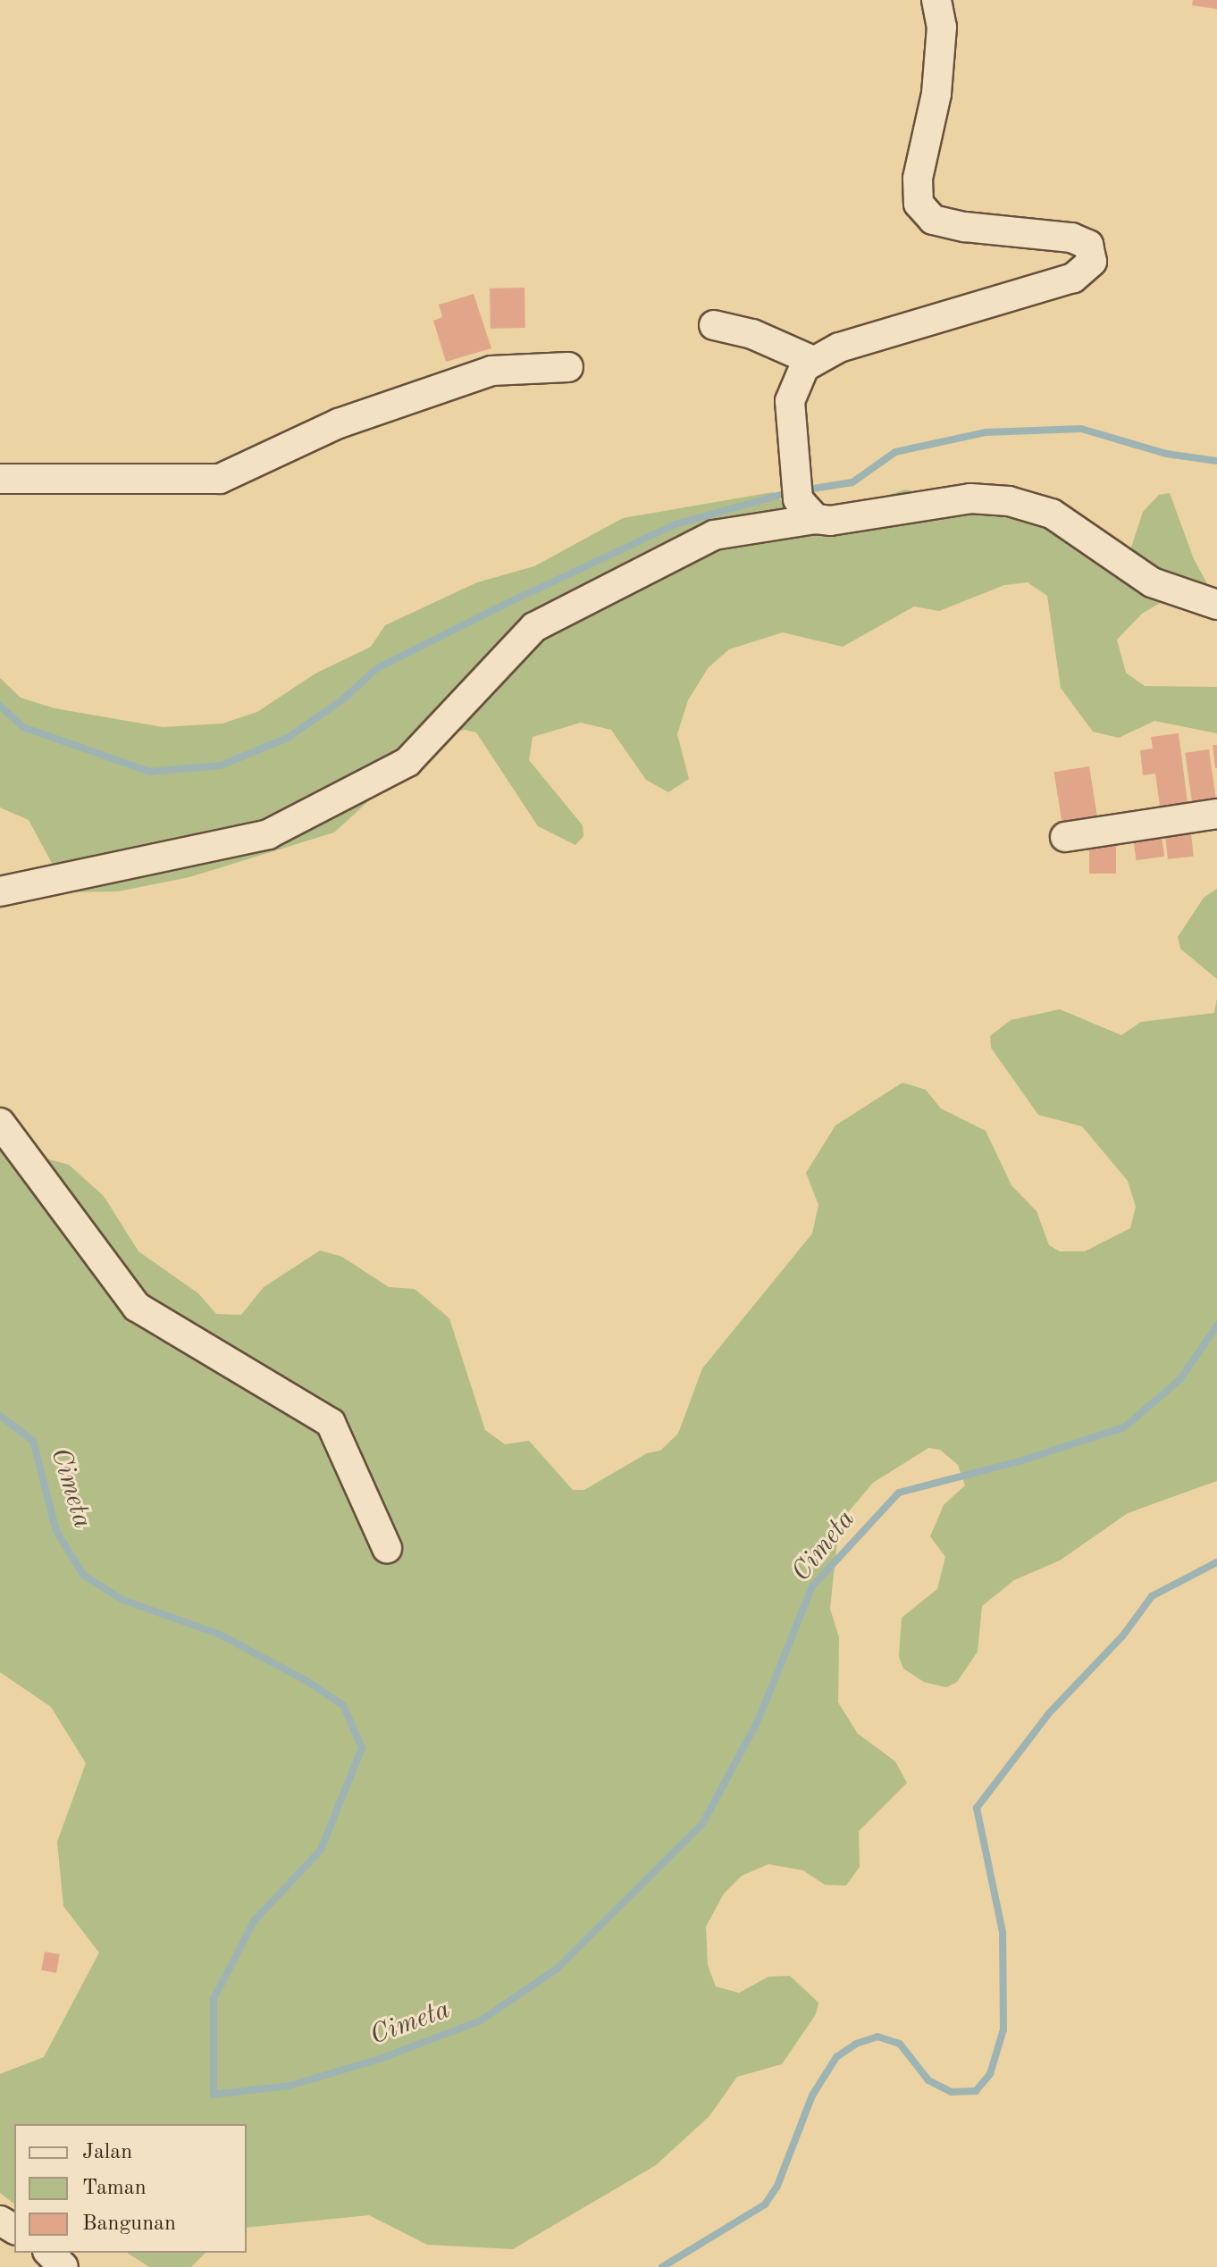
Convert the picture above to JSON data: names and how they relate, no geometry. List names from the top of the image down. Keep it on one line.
{"water":["Cimeta"],"legend":["Jalan","Taman","Bangunan"]}
